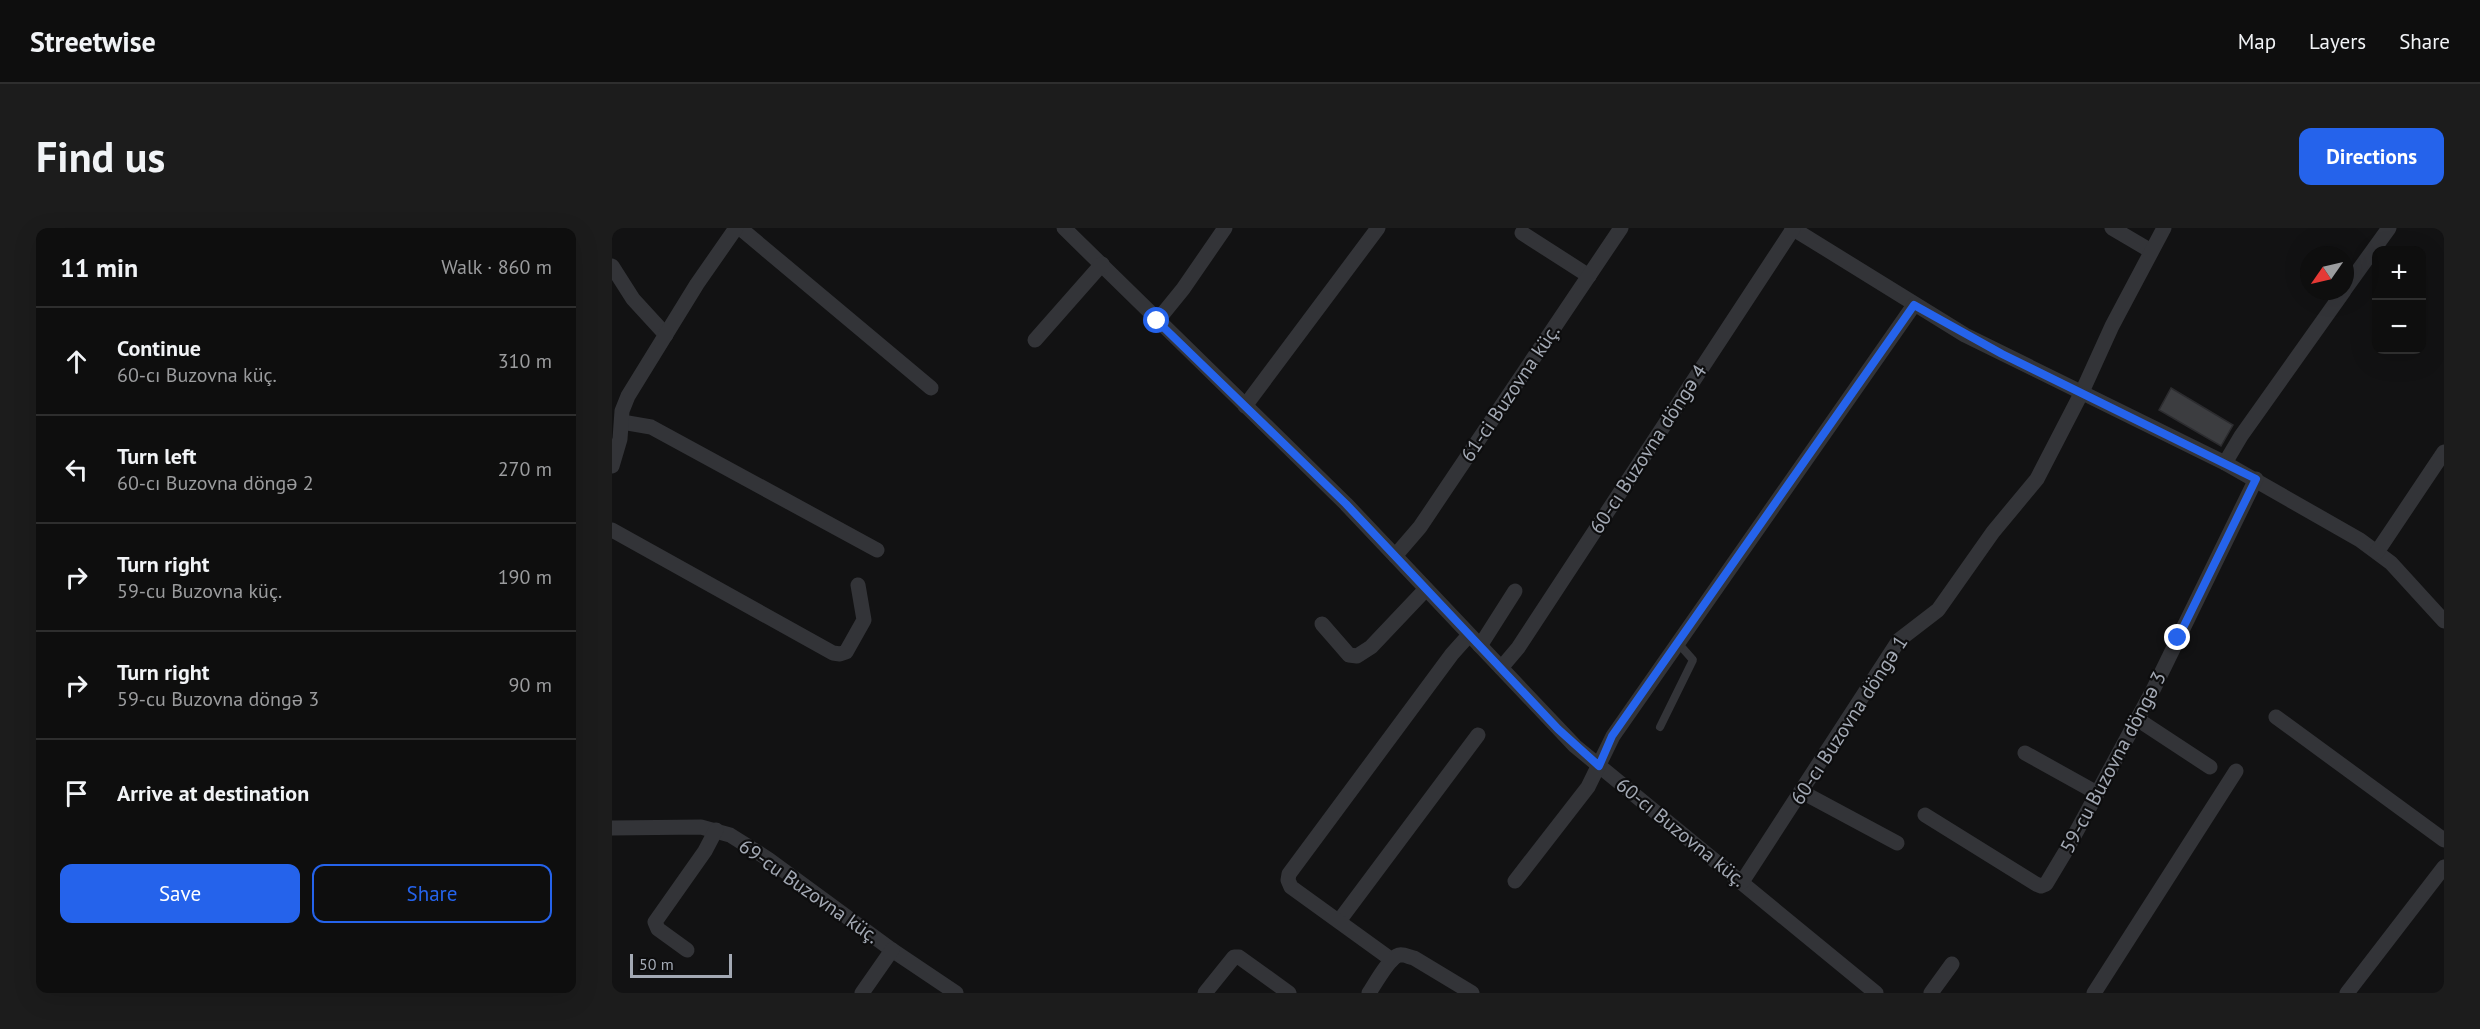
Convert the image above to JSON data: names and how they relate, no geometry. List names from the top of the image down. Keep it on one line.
{"streets":{"street":["61-ci Buzovna küç.","60-cı Buzovna döngə 4","60-cı Buzovna döngə 1","59-cu Buzovna döngə 3","60-cı Buzovna küç.","69-cu Buzovna küç."]},"crossings":[["61-ci Buzovna küç.","60-cı Buzovna küç."],["60-cı Buzovna döngə 4","60-cı Buzovna küç."],["60-cı Buzovna döngə 1","60-cı Buzovna küç."]],"scale_bar":"50 m","north":"bottom left","page":{"header":"Streetwise","nav":["Map","Layers","Share"],"buttons":["Directions",["Save","Share"]],"title":"Find us","heading":["11 min","Walk · 860 m"],"map_buttons":["+","−"],"list":[["Continue","60-cı Buzovna küç.","310 m"],["Turn left","60-cı Buzovna döngə 2","270 m"],["Turn right","59-cu Buzovna küç.","190 m"],["Turn right","59-cu Buzovna döngə 3","90 m"],"Arrive at destination"],"scale":"50 m"}}
